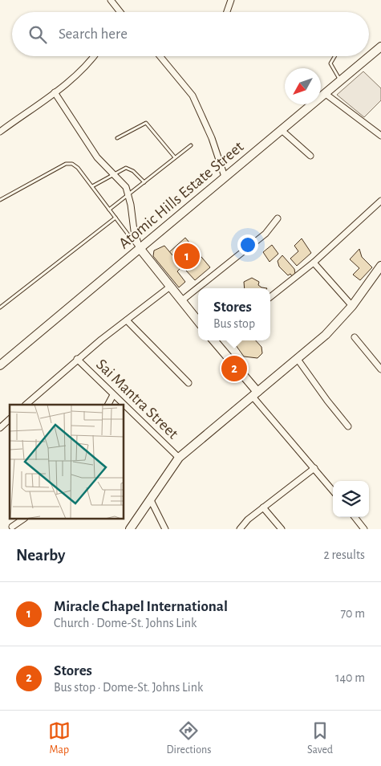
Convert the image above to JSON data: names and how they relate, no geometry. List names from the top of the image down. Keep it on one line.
{"streets":{"main road":["Atomic Hills Estate Street"],"street":["Sai Mantra Street"]},"north":"bottom left","page":{"search":"Search here","pins":["1","2"],"popup":["Stores","Bus stop"],"heading":["Nearby","2 results"],"list":[{"mark":"1","name":"Miracle Chapel International","note":"Church · Dome-St. Johns Link","value":"70 m"},{"mark":"2","name":"Stores","note":"Bus stop · Dome-St. Johns Link","value":"140 m"}],"nav":["Map","Directions","Saved"]}}
